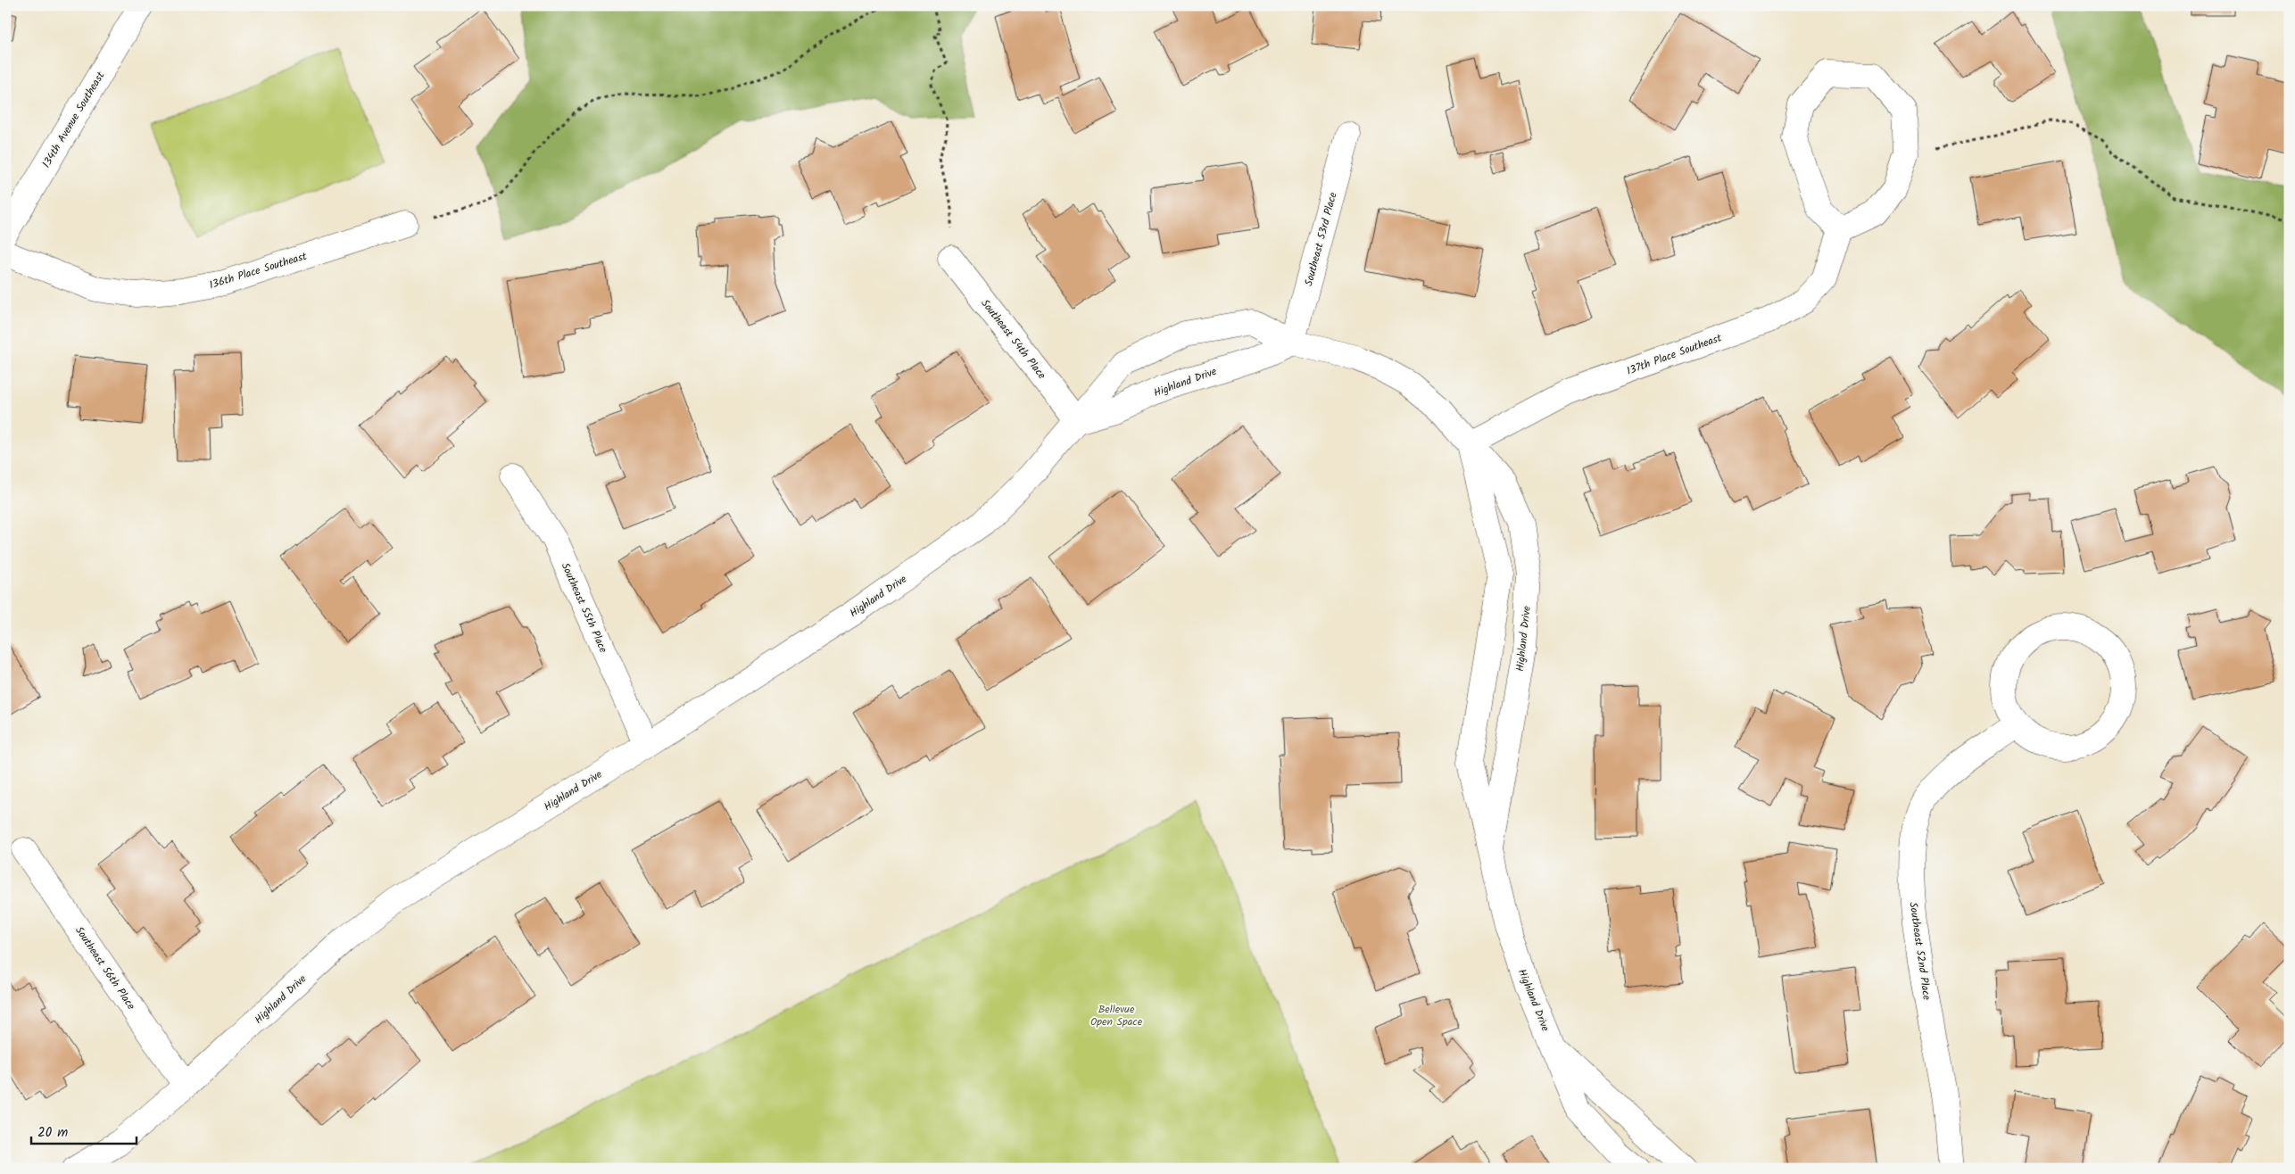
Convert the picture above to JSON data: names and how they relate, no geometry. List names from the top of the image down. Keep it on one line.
{"streets":{"street":["134th Avenue Southeast","Southeast 53rd Place","136th Place Southeast","Southeast 54th Place","137th Place Southeast","Highland Drive","Southeast 55th Place","Southeast 52nd Place","Southeast 56th Place"]},"crossings":[["Southeast 53rd Place","Highland Drive"],["Southeast 54th Place","Highland Drive"],["137th Place Southeast","Highland Drive"],["Highland Drive","Southeast 55th Place"],["Highland Drive","Southeast 56th Place"]],"parks":["Bellevue Open Space"],"scale_bar":"20 m"}
